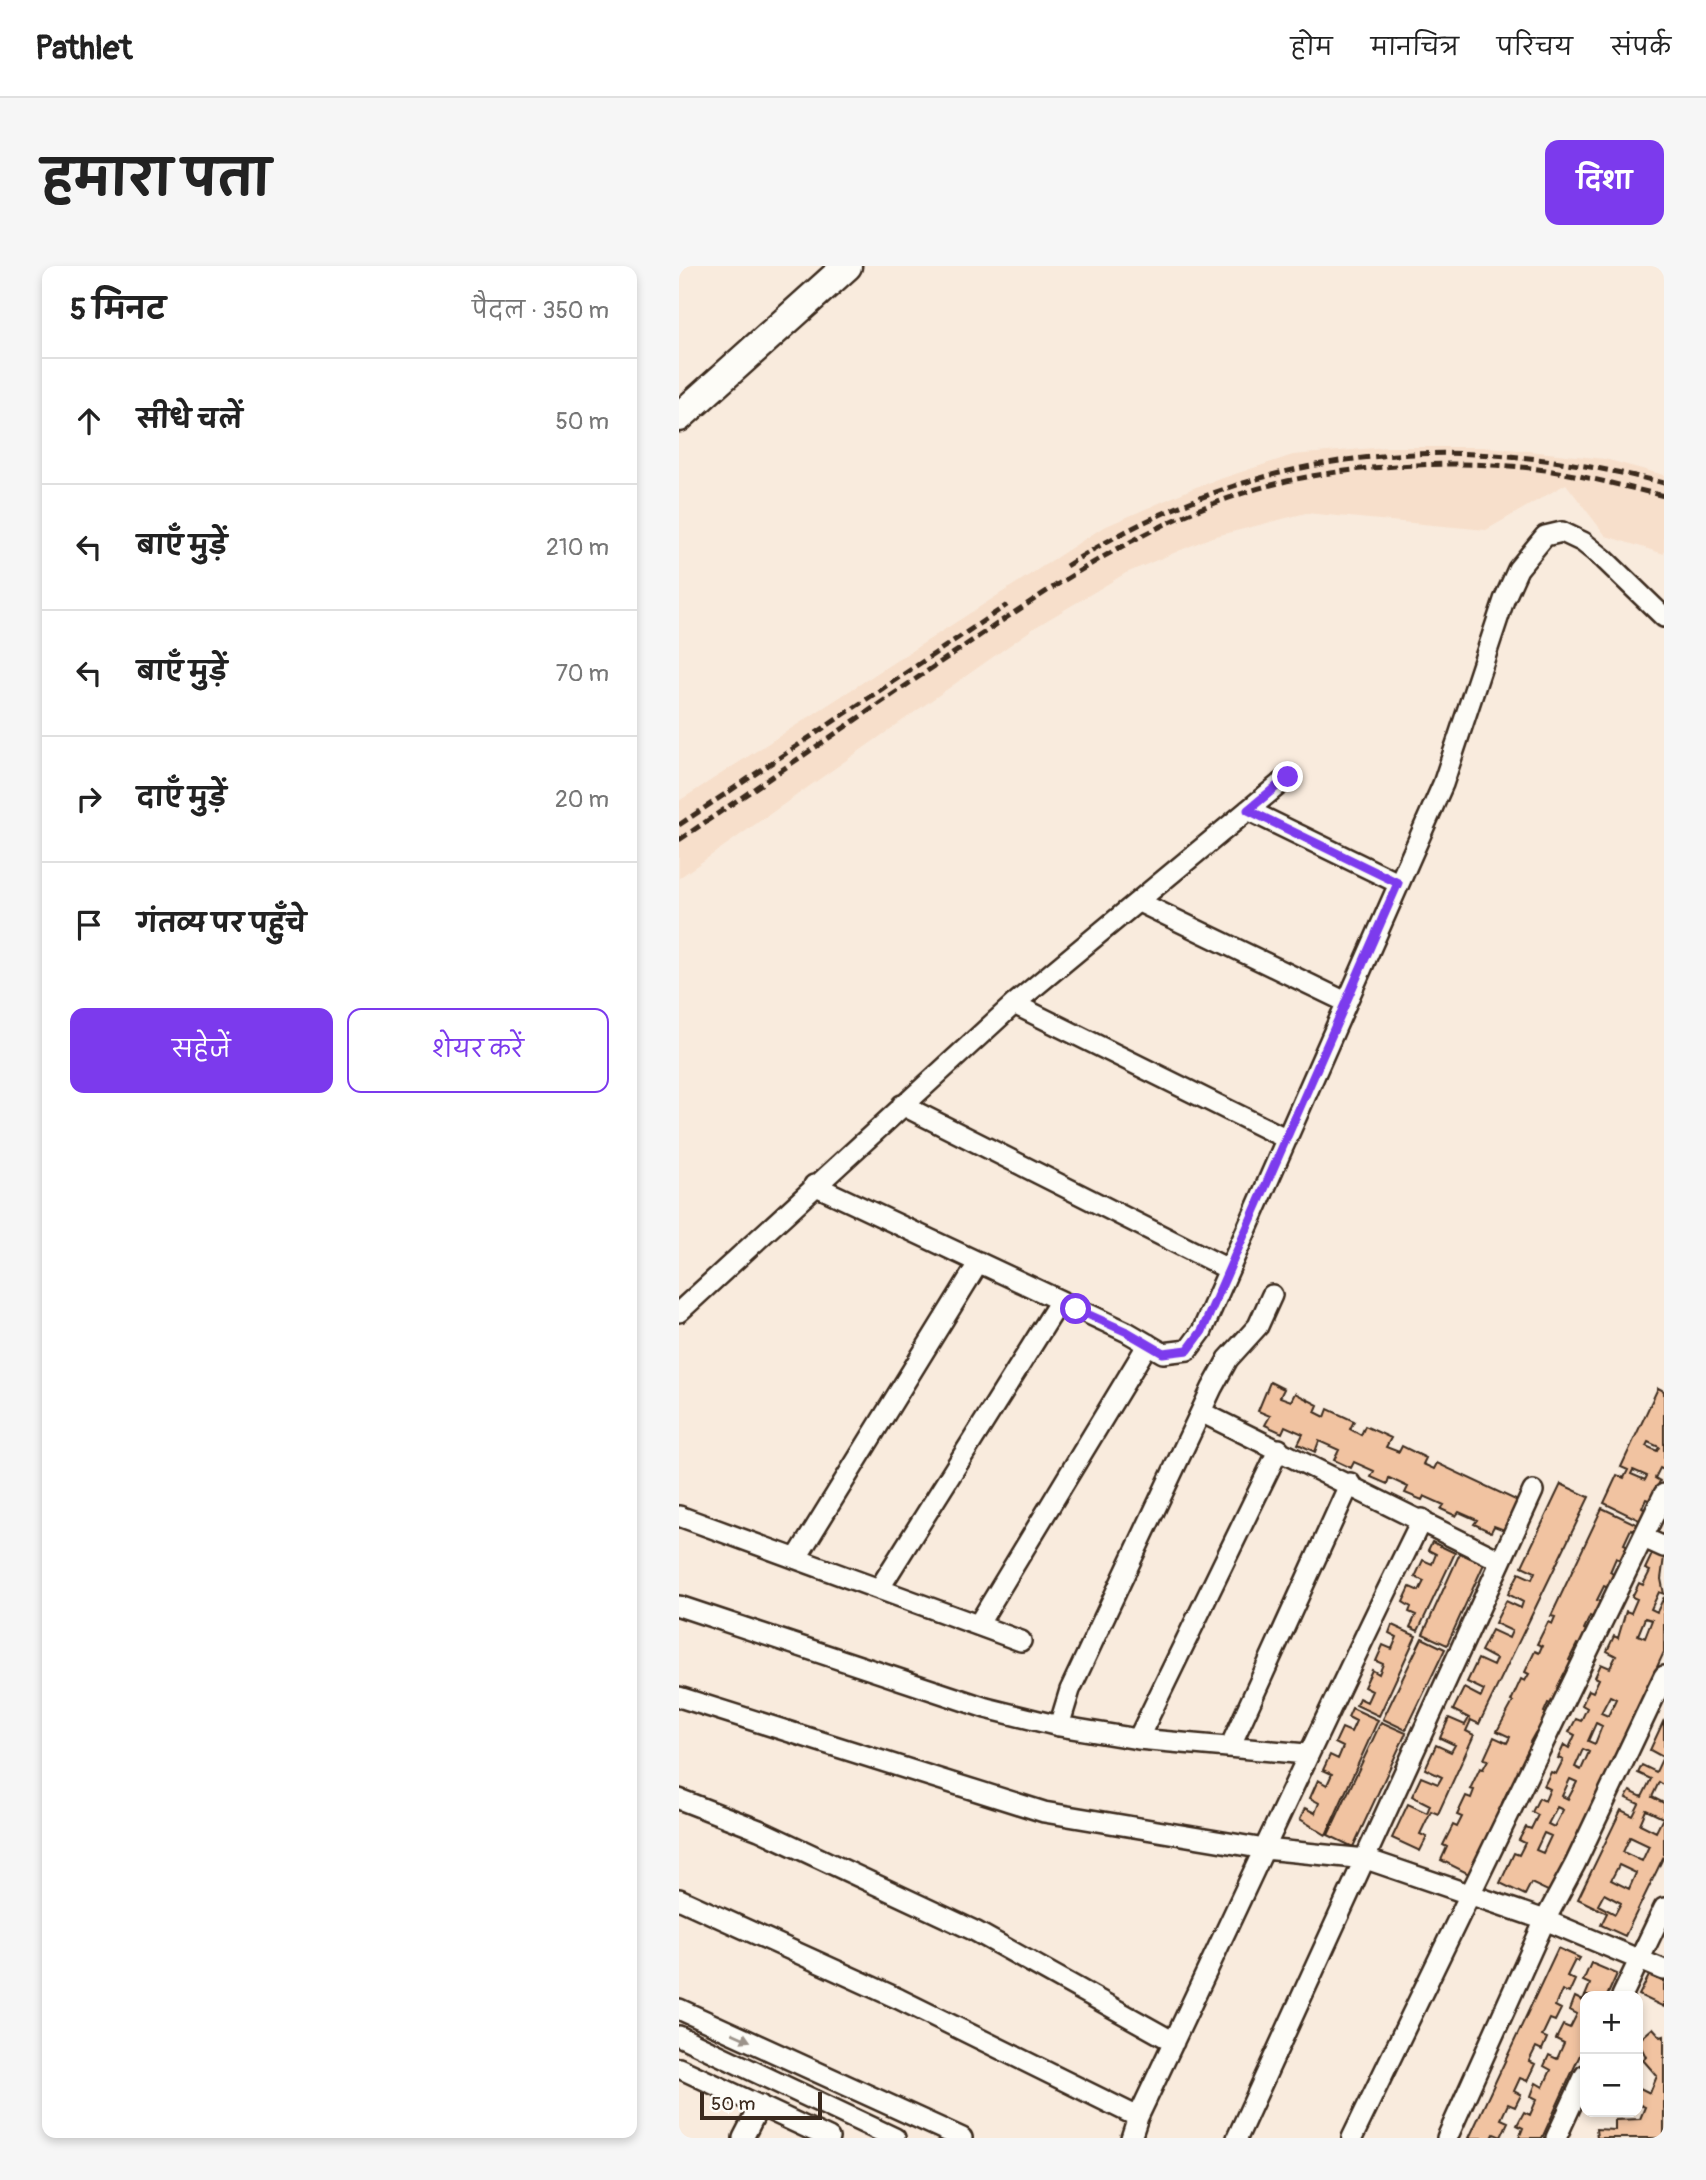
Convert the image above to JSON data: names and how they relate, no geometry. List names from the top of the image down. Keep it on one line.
{"scale_bar":"50 m","page":{"header":"Pathlet","nav":["होम","मानचित्र","परिचय","संपर्क"],"title":"हमारा पता","buttons":["दिशा",["सहेजें","शेयर करें"]],"heading":["5 मिनट","पैदल · 350 m"],"list":[["सीधे चलें","50 m"],["बाएँ मुड़ें","210 m"],["बाएँ मुड़ें","70 m"],["दाएँ मुड़ें","20 m"],"गंतव्य पर पहुँचे"],"map_buttons":["+","−"],"scale":"50 m"}}
